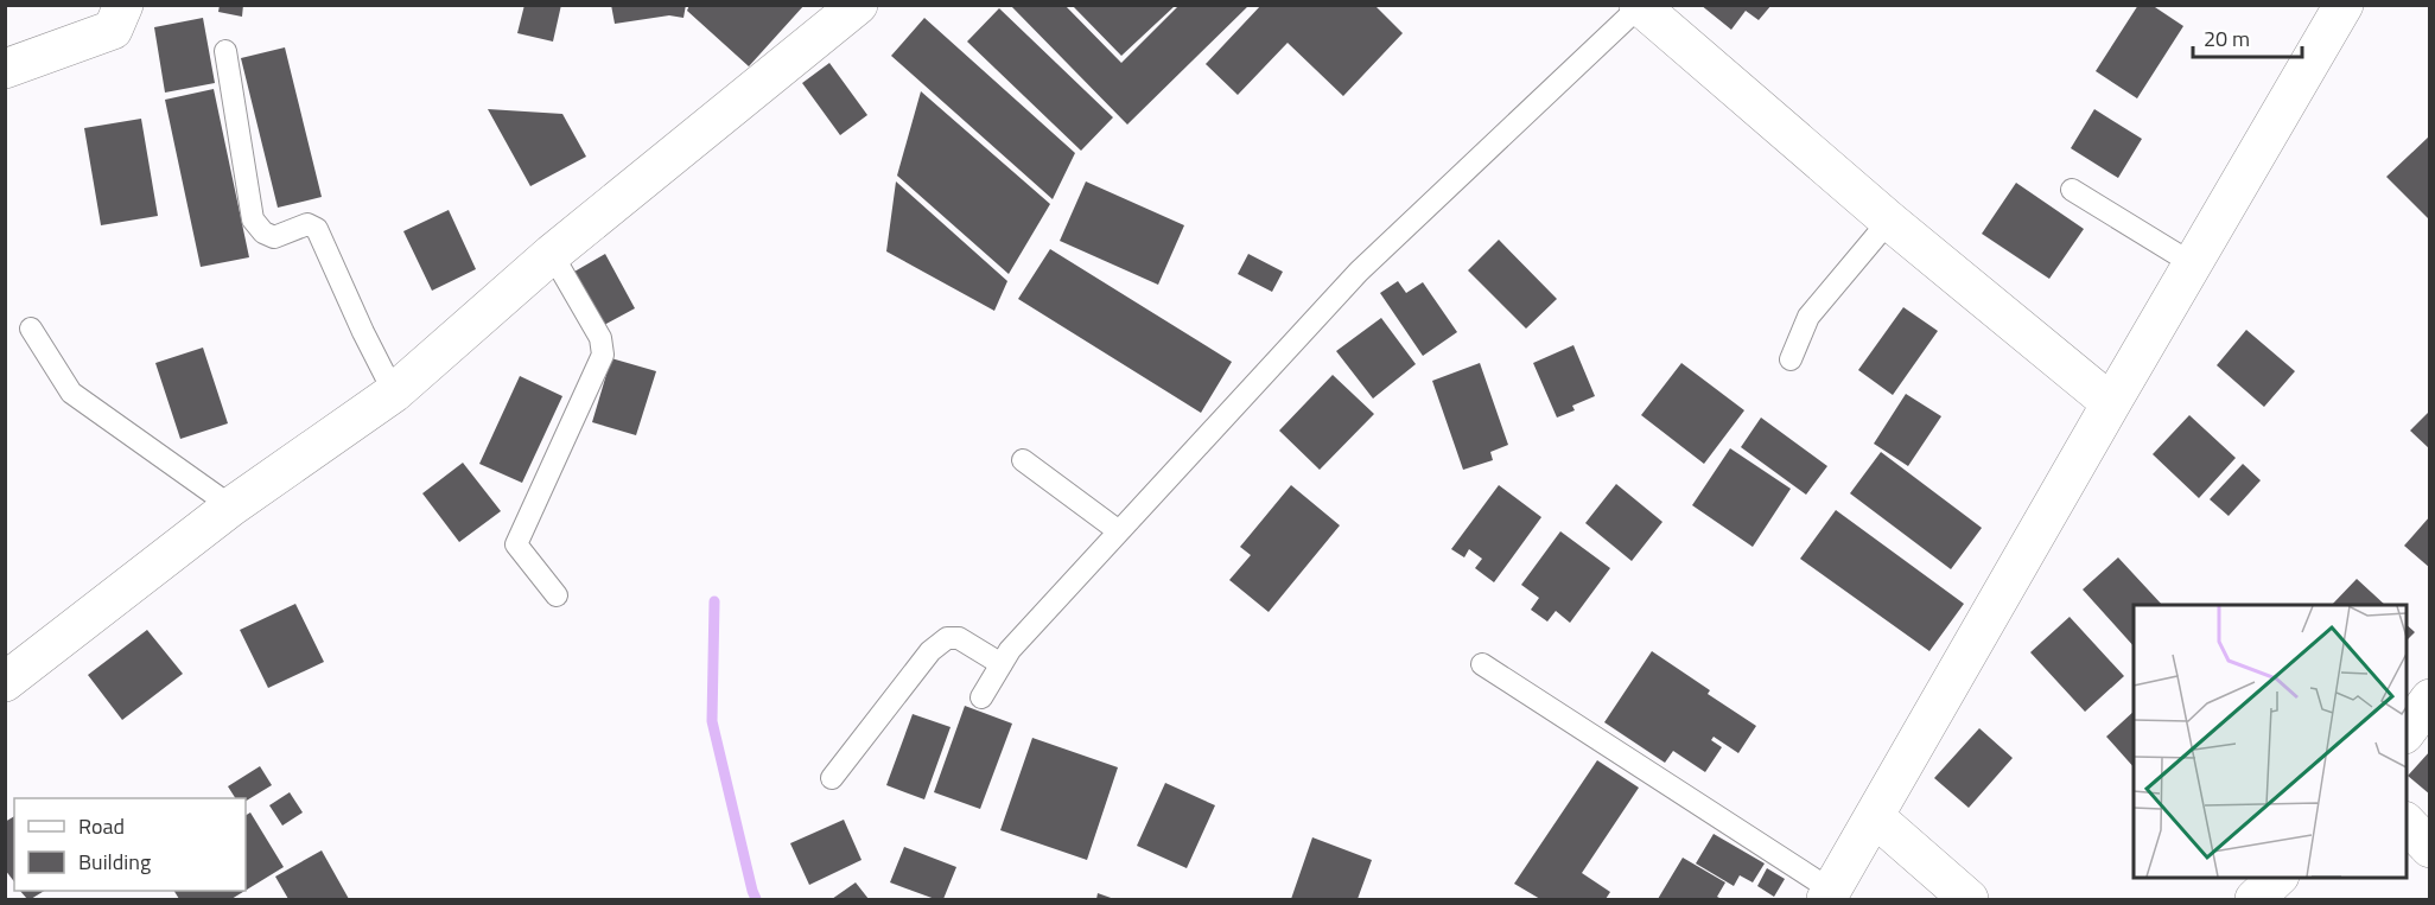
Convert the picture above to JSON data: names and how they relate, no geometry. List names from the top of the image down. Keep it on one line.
{"legend":["Road","Building"],"scale_bar":"20 m"}
